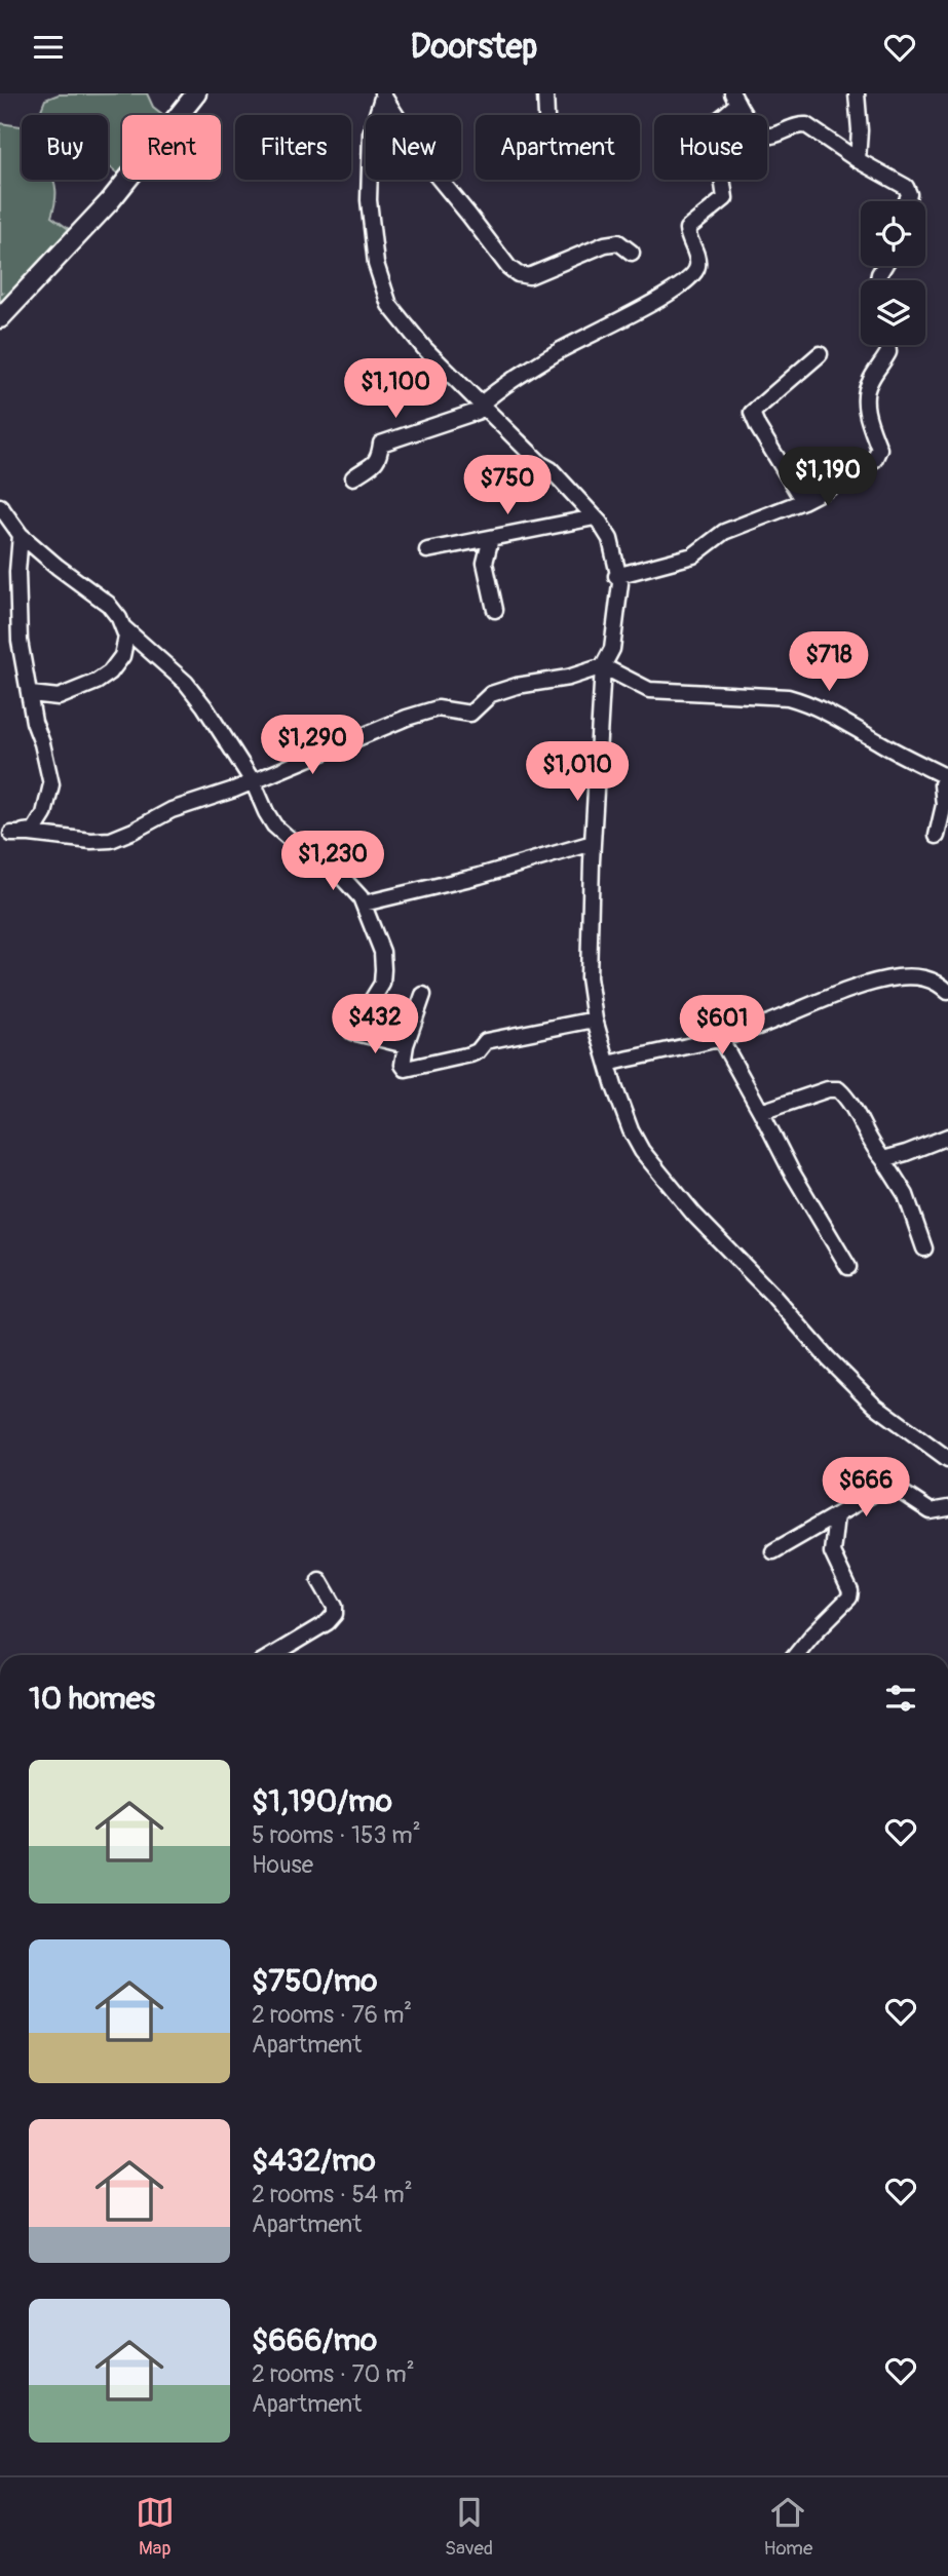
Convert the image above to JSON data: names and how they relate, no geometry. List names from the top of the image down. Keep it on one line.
{"page":{"header":"Doorstep","chip":["Buy","Rent","Filters","New","Apartment","House"],"price":["$1,100","$1,190","$750","$718","$1,290","$1,010","$1,230","$432","$601","$666"],"heading":"10 homes","list":[{"name":"$1,190/mo","note":"5 rooms · 153 m² · House"},{"name":"$750/mo","note":"2 rooms · 76 m² · Apartment"},{"name":"$432/mo","note":"2 rooms · 54 m² · Apartment"},{"name":"$666/mo","note":"2 rooms · 70 m² · Apartment"}],"tabs":["Map","Saved","Home"]}}
